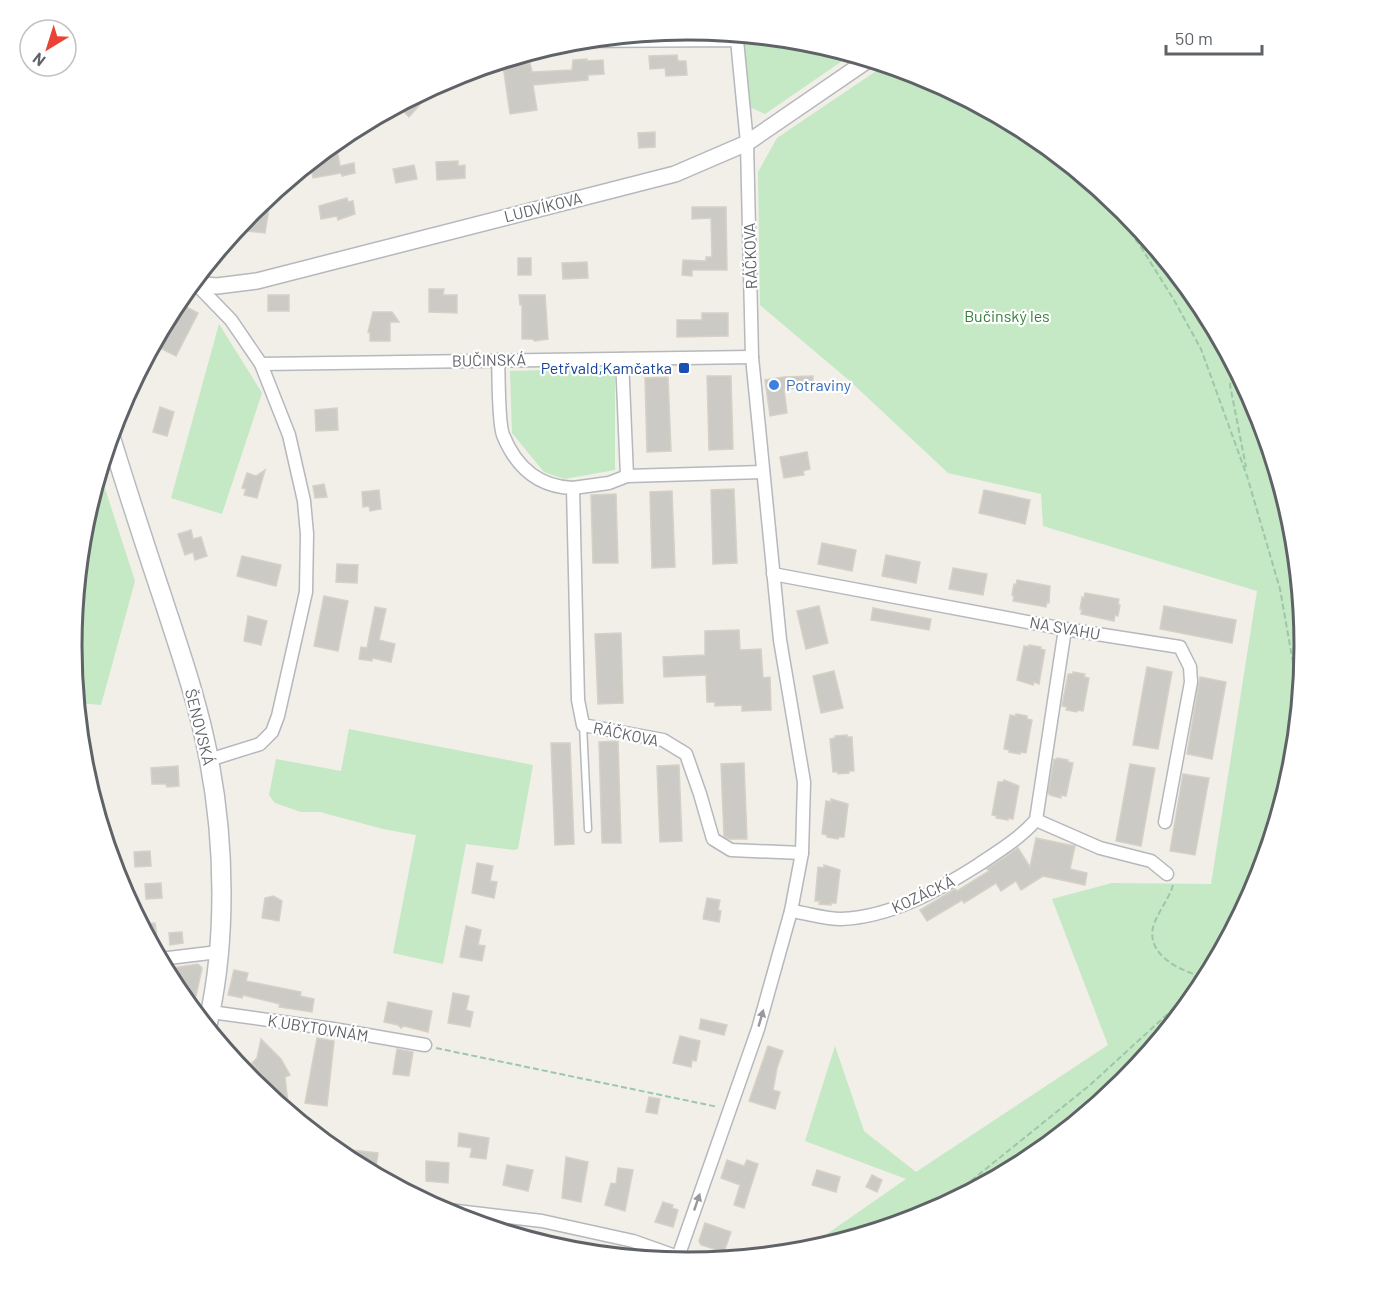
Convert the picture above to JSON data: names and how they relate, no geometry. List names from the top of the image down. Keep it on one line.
{"streets":{"main road":["ŠENOVSKÁ"],"street":["LUDVÍKOVA","RÁČKOVA","BUČINSKÁ","NA SVAHU","KOZÁCKÁ","K UBYTOVNÁM"]},"crossings":[["LUDVÍKOVA","RÁČKOVA"],["RÁČKOVA","BUČINSKÁ"],["RÁČKOVA","NA SVAHU"],["RÁČKOVA","KOZÁCKÁ"]],"parks":["Bučinský les"],"places":{"transit":["Petřvald,Kamčatka"],"other":["Potraviny"]},"scale_bar":"50 m","north":"bottom left"}
